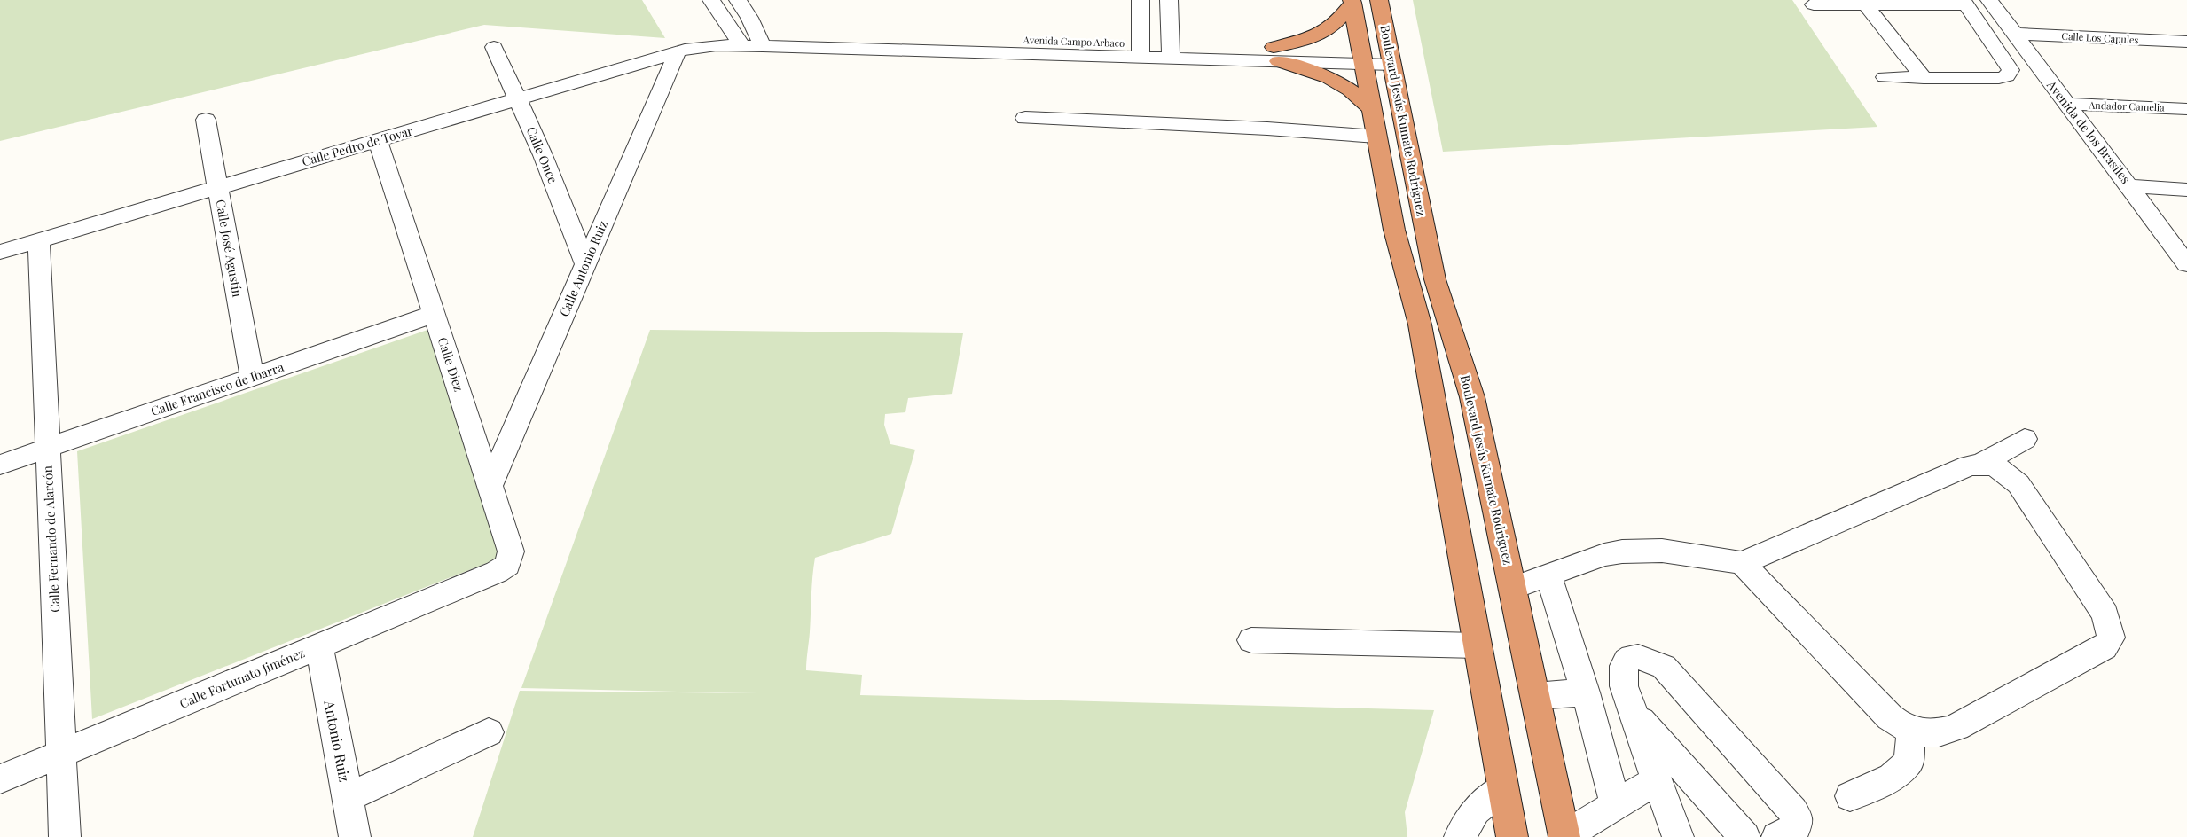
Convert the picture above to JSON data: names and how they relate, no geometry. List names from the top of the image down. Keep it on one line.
{"streets":{"highway":["Boulevard Jesús Kumate Rodríguez"],"street":["Calle Los Capules","Avenida Campo Arbaco","Andador Camelia","Avenida de los Brasiles","Calle Pedro de Tovar","Calle Once","Calle José Agustín","Calle Antonio Ruiz","Calle Diez","Calle Francisco de Ibarra","Calle Fernando de Alarcón","Calle Fortunato Jiménez","Antonio Ruiz"]},"crossings":[["Calle Los Capules","Avenida de los Brasiles"],["Avenida Campo Arbaco","Boulevard Jesús Kumate Rodríguez"],["Avenida Campo Arbaco","Calle Pedro de Tovar"],["Andador Camelia","Avenida de los Brasiles"],["Calle Pedro de Tovar","Calle Once"],["Calle Pedro de Tovar","Calle José Agustín"],["Calle Pedro de Tovar","Calle Antonio Ruiz"],["Calle Pedro de Tovar","Calle Diez"],["Calle Pedro de Tovar","Calle Fernando de Alarcón"],["Calle Once","Calle Antonio Ruiz"],["Calle José Agustín","Calle Francisco de Ibarra"],["Calle Antonio Ruiz","Calle Diez"],["Calle Diez","Calle Francisco de Ibarra"],["Calle Diez","Calle Fortunato Jiménez"],["Calle Francisco de Ibarra","Calle Fernando de Alarcón"],["Calle Fernando de Alarcón","Calle Fortunato Jiménez"],["Calle Fortunato Jiménez","Antonio Ruiz"]]}
